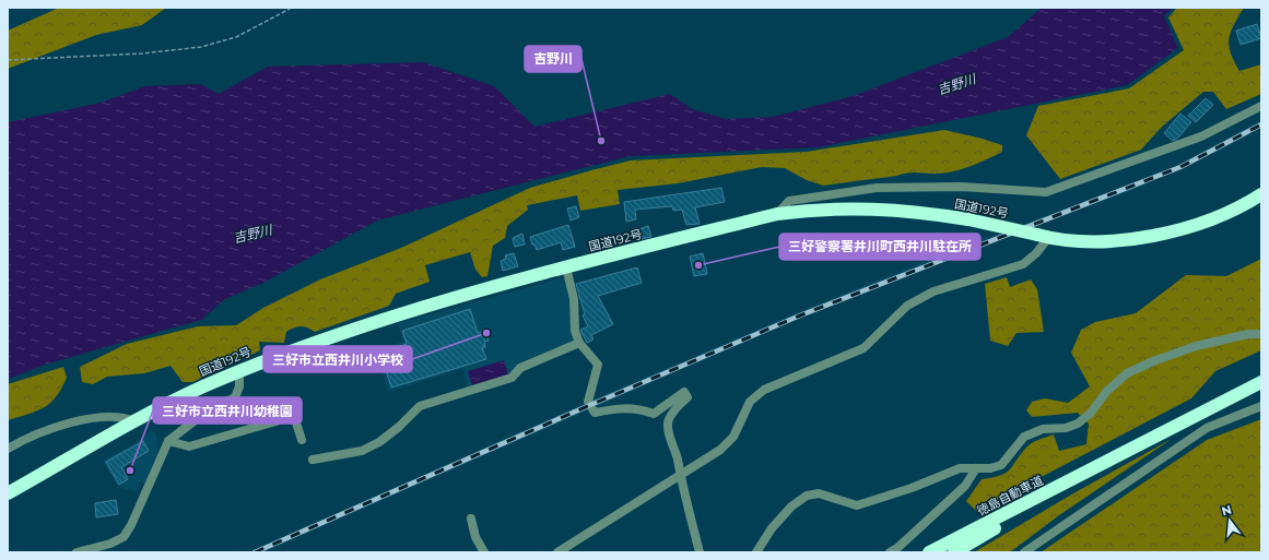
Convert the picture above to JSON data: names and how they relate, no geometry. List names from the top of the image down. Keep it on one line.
{"streets":{"highway":["国道192号","徳島自動車道"]},"water":["吉野川"],"places":["吉野川","三好警察署井川町西井川駐在所","三好市立西井川小学校","三好市立西井川幼稚園"],"north":"top"}
